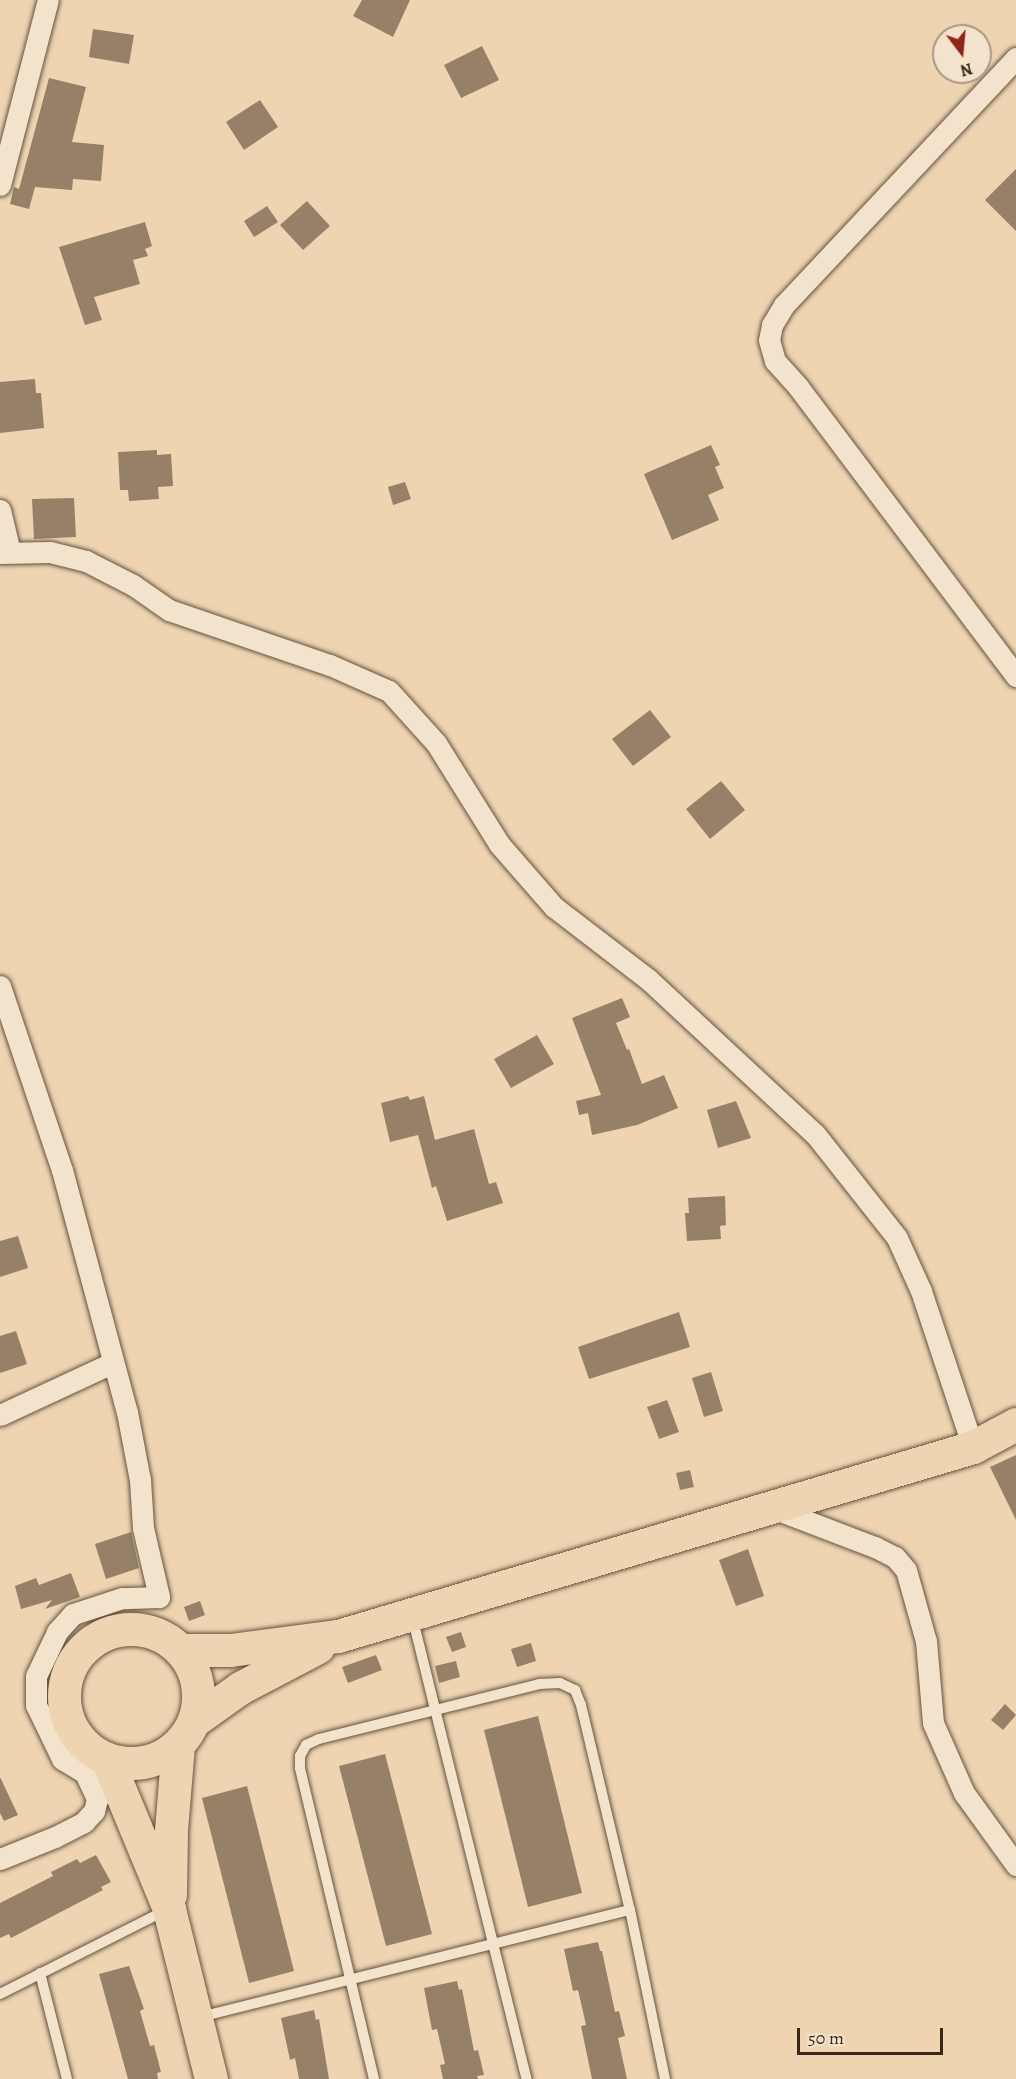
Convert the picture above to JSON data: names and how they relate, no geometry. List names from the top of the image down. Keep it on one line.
{"scale_bar":"50 m","north":"bottom"}
